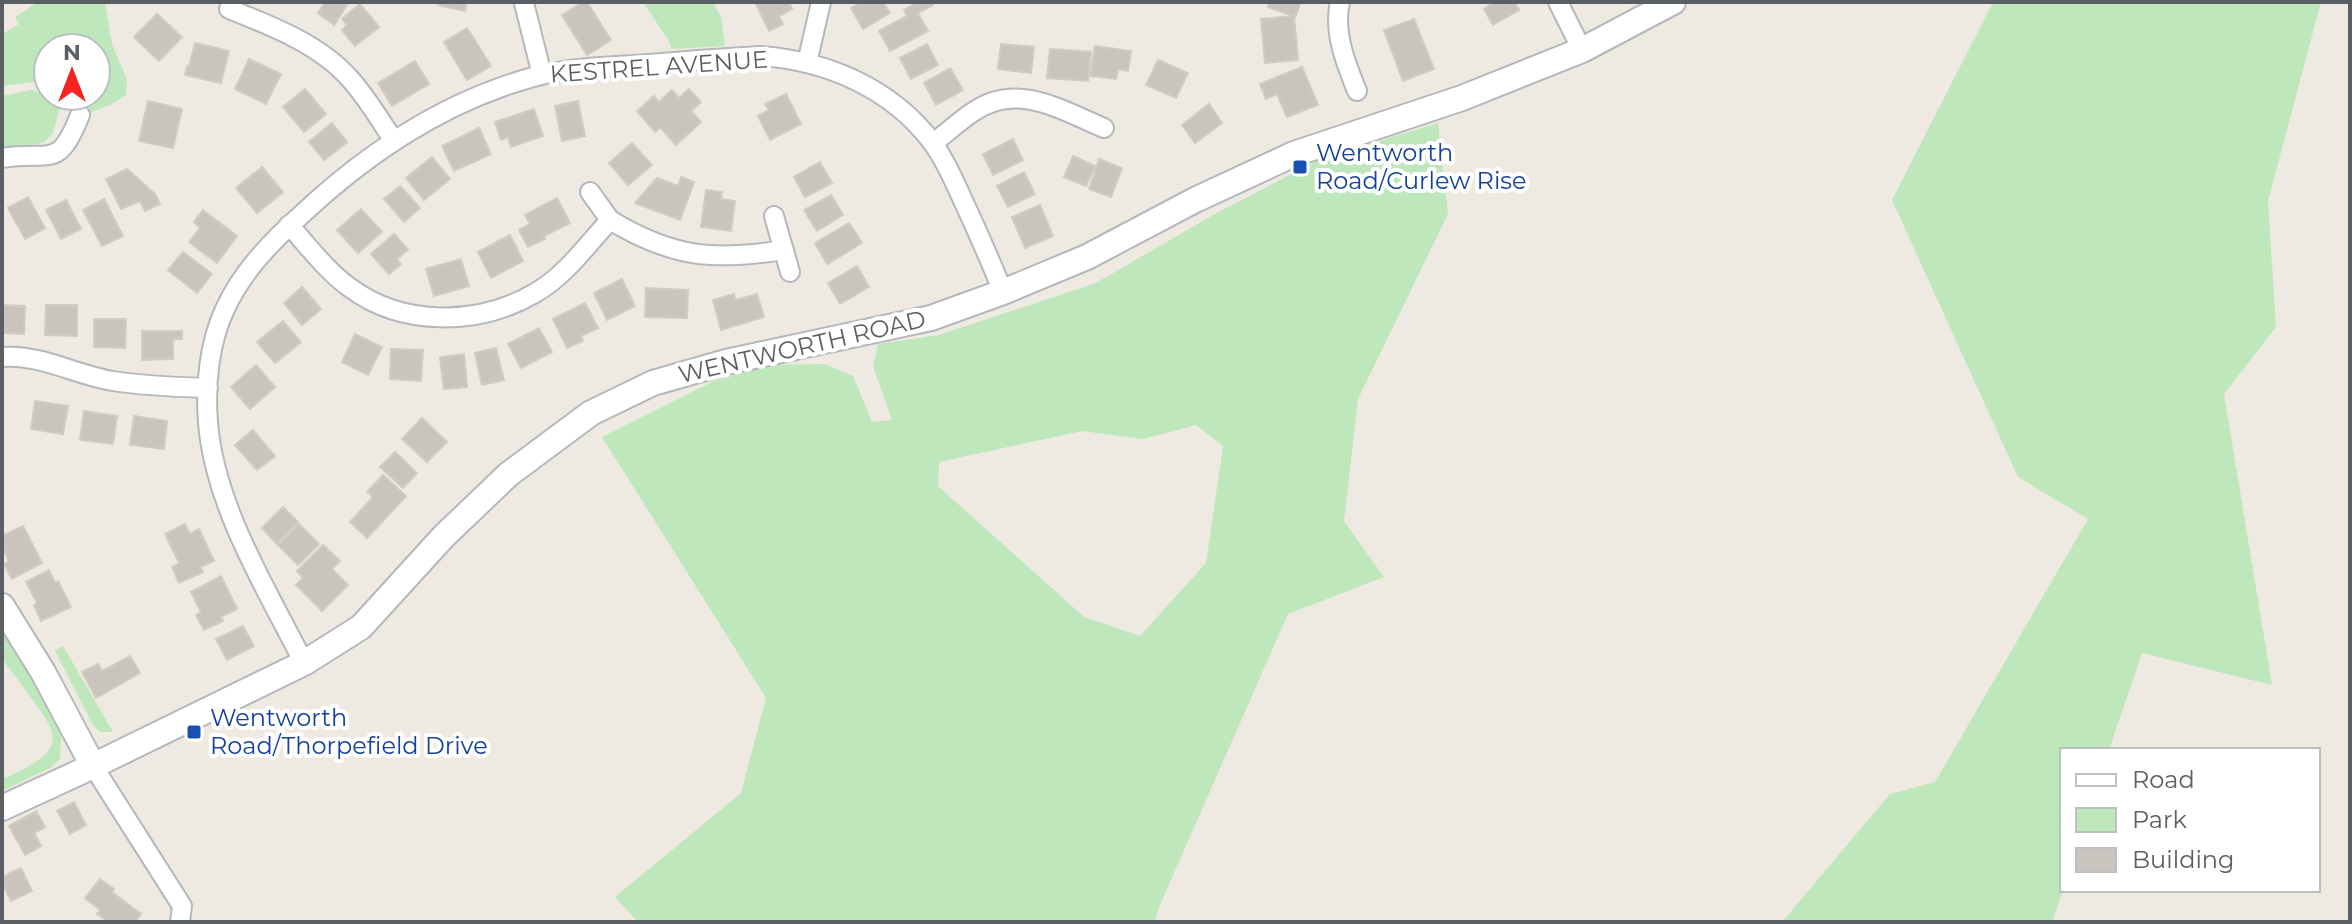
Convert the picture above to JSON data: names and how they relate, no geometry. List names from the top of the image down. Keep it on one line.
{"streets":{"street":["KESTREL AVENUE","WENTWORTH ROAD"]},"crossings":[["KESTREL AVENUE","WENTWORTH ROAD"]],"places":{"transit":["Wentworth Road/Curlew Rise","Wentworth Road/Thorpefield Drive"]},"legend":["Road","Park","Building"],"north":"top"}
